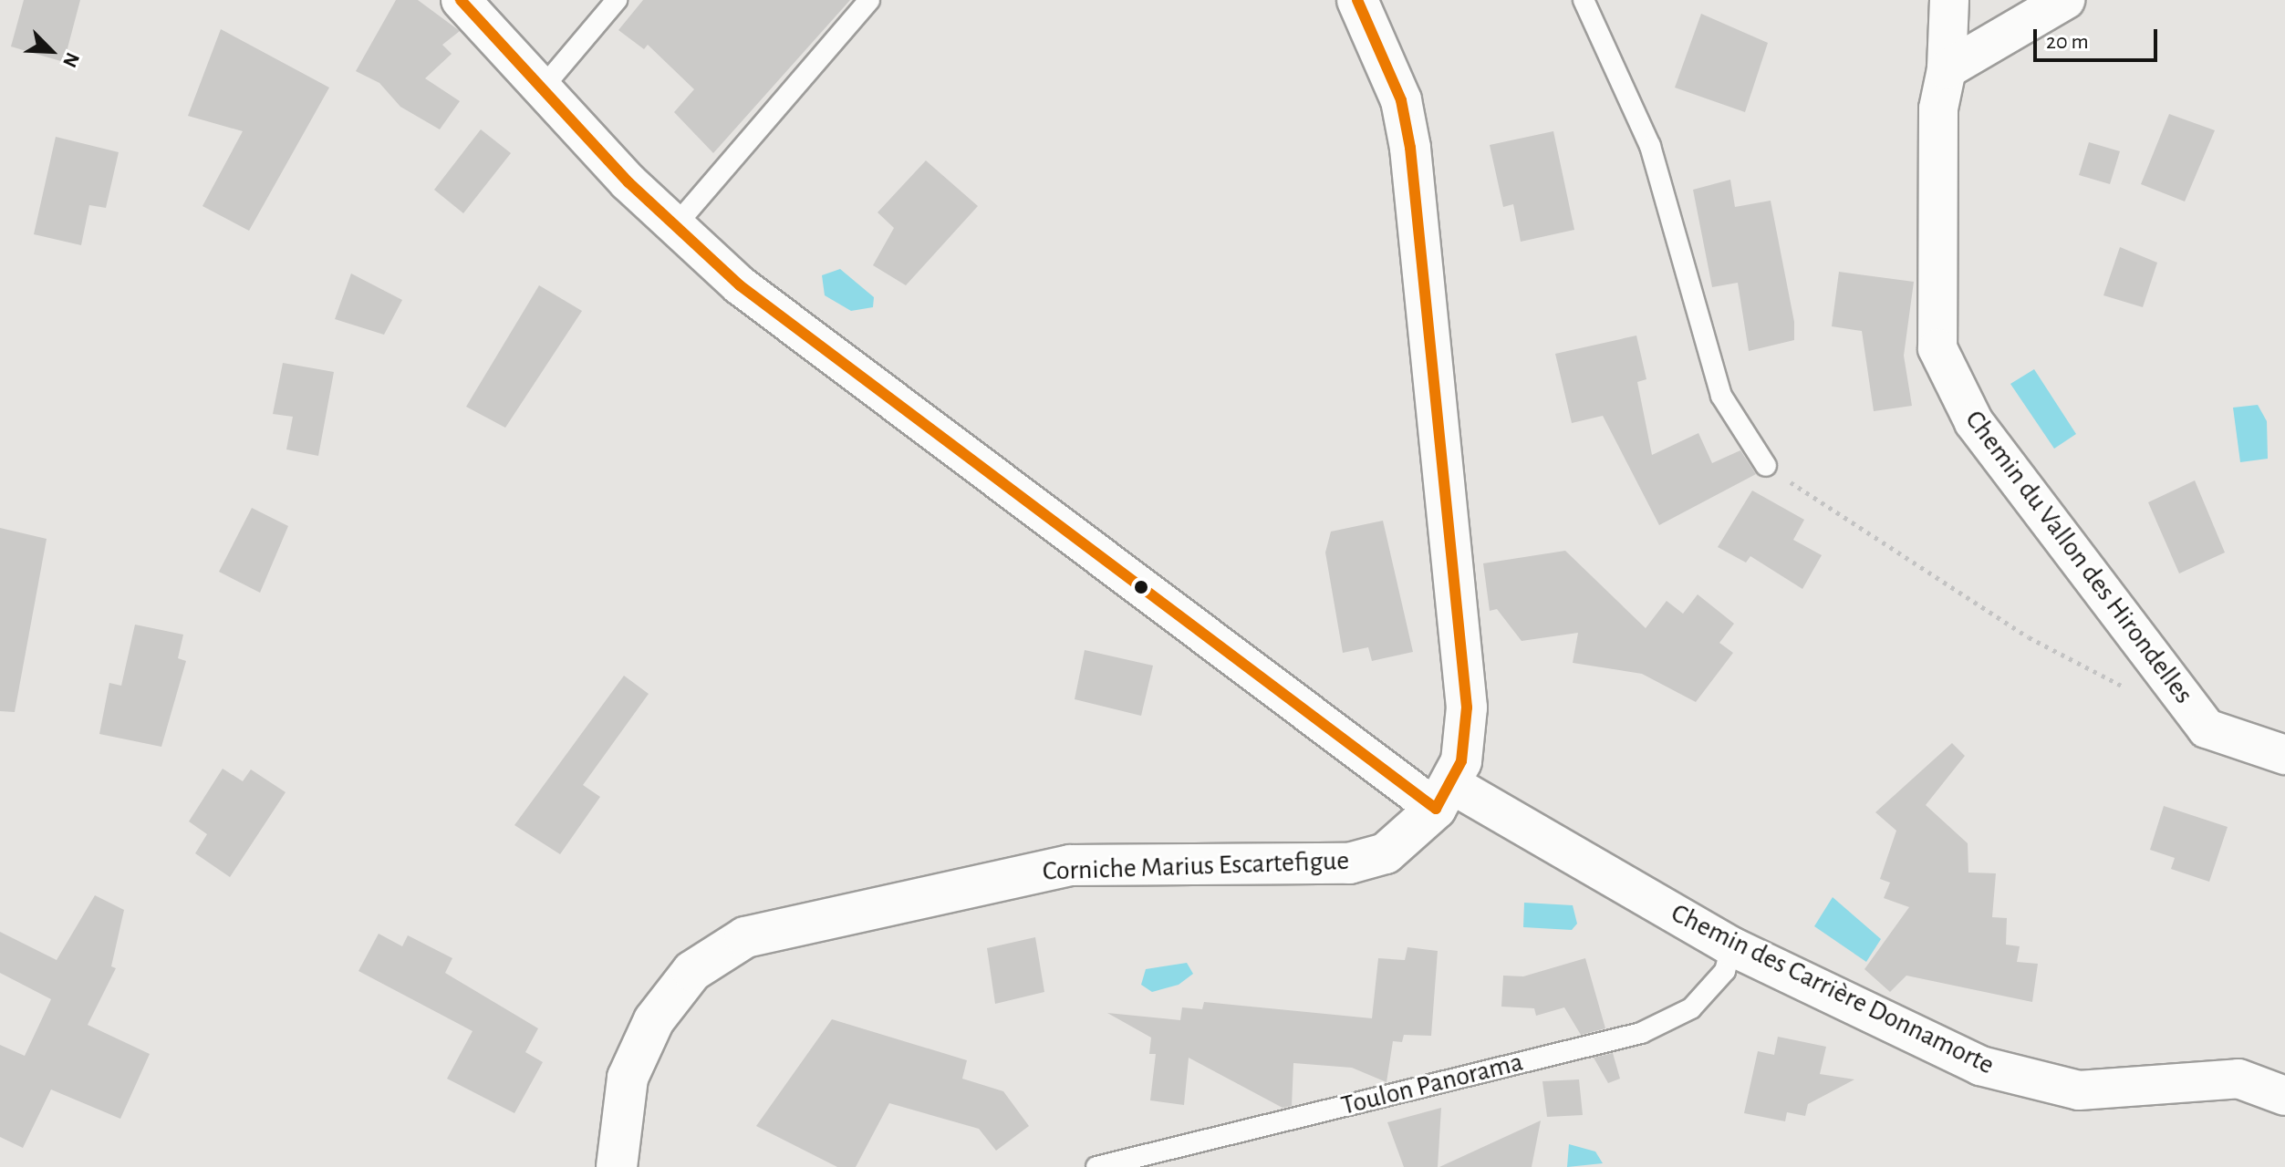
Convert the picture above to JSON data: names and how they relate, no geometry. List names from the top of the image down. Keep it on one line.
{"streets":{"main road":["Corniche Marius Escartefigue"],"street":["Chemin du Vallon des Hirondelles","Chemin des Carrière Donnamorte"],"lane":["Toulon Panorama"]},"crossings":[["Corniche Marius Escartefigue","Chemin des Carrière Donnamorte"],["Chemin des Carrière Donnamorte","Toulon Panorama"]],"lines":["transit line 20"],"scale_bar":"20 m","north":"bottom right"}
